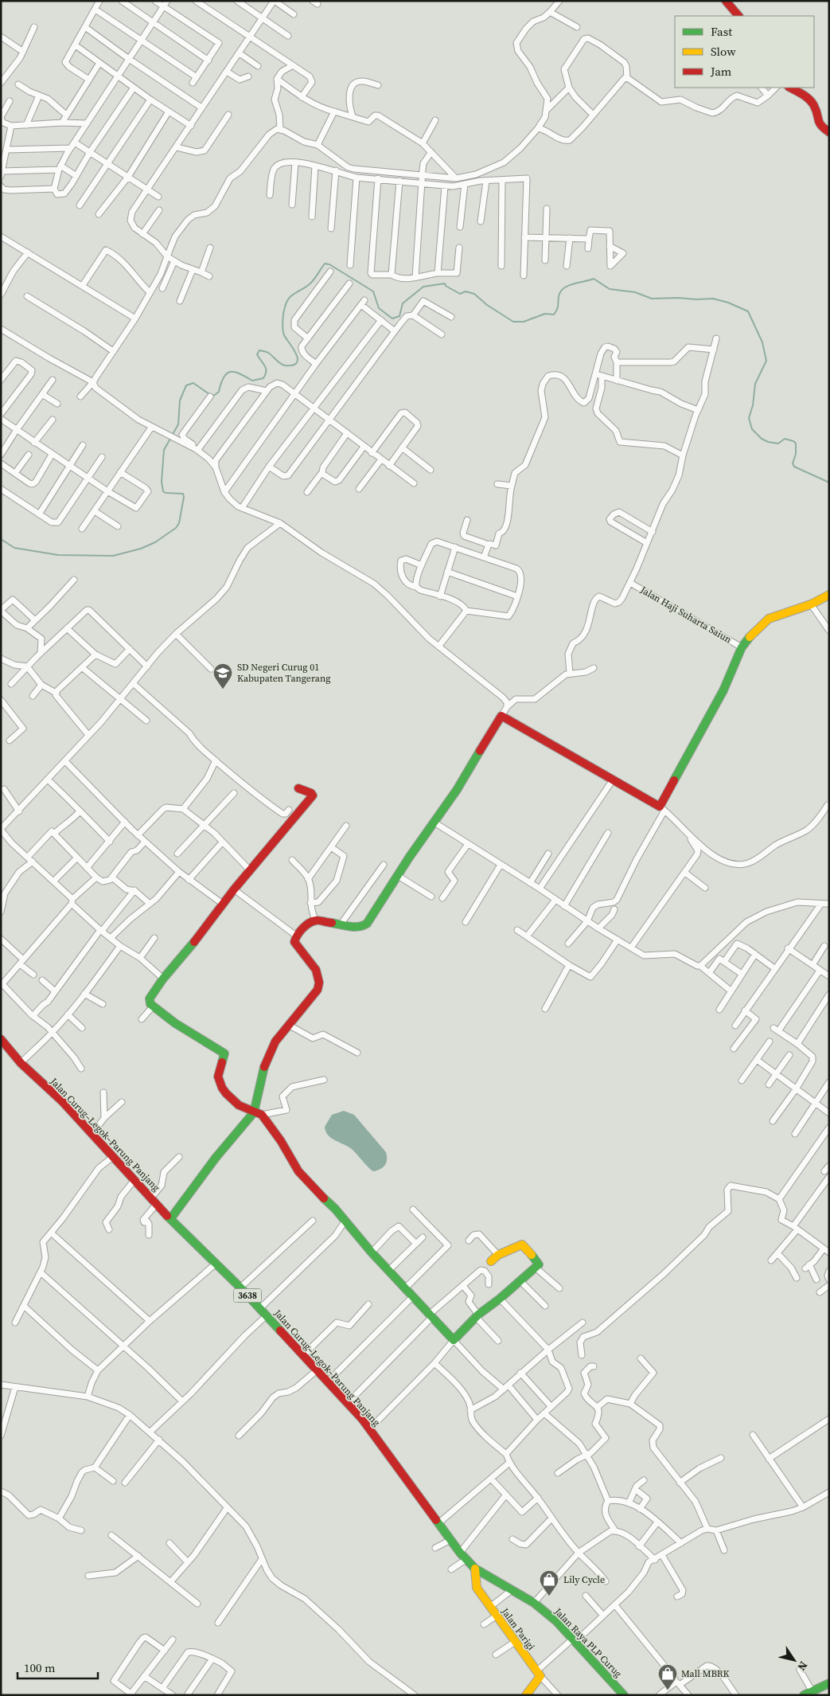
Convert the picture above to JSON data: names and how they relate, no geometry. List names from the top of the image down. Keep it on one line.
{"streets":{"street":["Jalan Haji Suharta Saiun","Jalan Curug–Legok–Parung Panjang","3638","Jalan Parigi","Jalan Raya PLP Curug"]},"crossings":[["Jalan Curug–Legok–Parung Panjang","Jalan Parigi"],["Jalan Curug–Legok–Parung Panjang","Jalan Raya PLP Curug"],["Jalan Parigi","Jalan Raya PLP Curug"]],"places":{"school or university":["SD Negeri Curug 01 Kabupaten Tangerang"],"shop":["Lily Cycle","Mall MBRK"]},"legend":["Fast","Slow","Jam"],"scale_bar":"100 m","north":"bottom right"}
